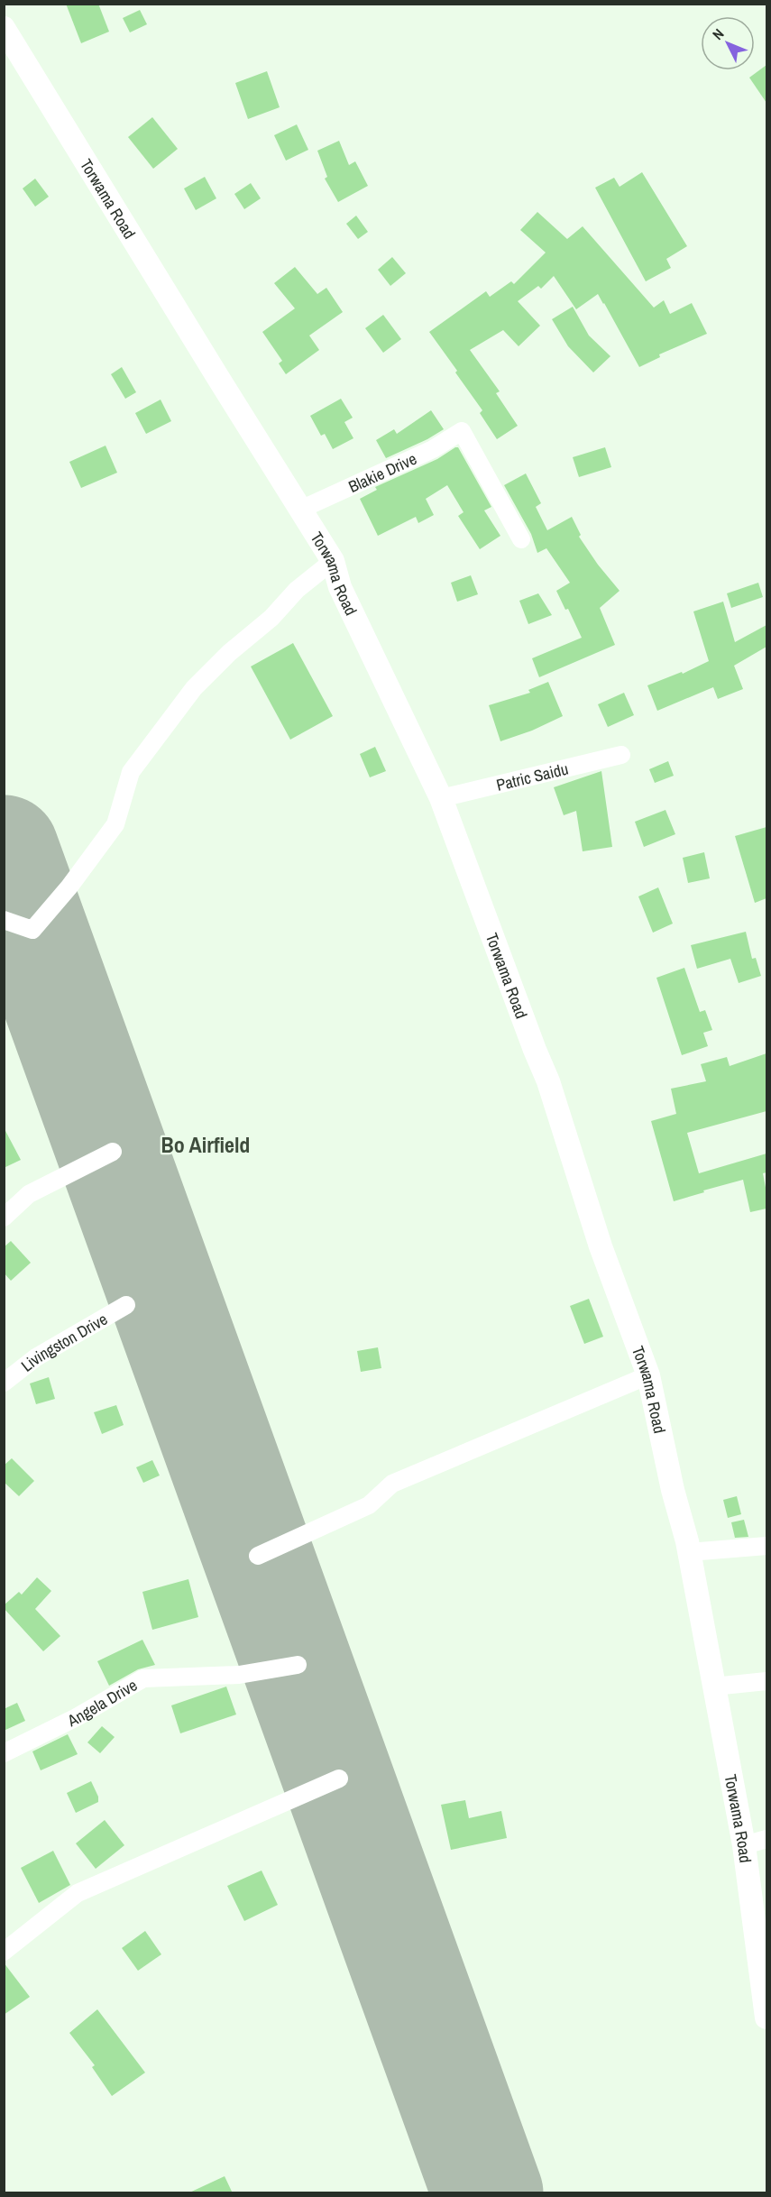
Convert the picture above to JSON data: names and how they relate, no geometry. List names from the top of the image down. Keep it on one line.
{"streets":{"main road":["Torwama Road"],"street":["Blakie Drive","Patric Saidu","Livingston Drive","Angela Drive"]},"crossings":[["Torwama Road","Blakie Drive"],["Torwama Road","Patric Saidu"]],"districts":["Bo Airfield"],"north":"top left"}
